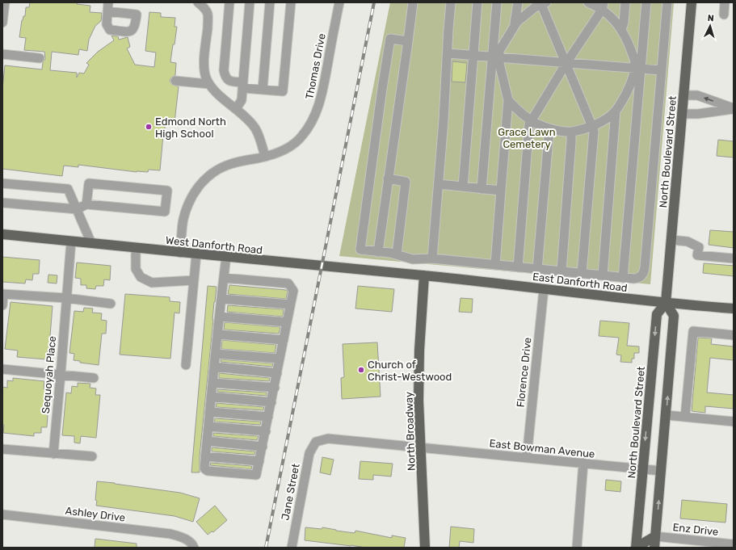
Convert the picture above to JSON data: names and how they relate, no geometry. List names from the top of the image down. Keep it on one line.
{"streets":{"main road":["North Boulevard Street","West Danforth Road","East Danforth Road","North Broadway"],"street":["Thomas Drive","Florence Drive","Sequoyah Place","East Bowman Avenue","Jane Street","Ashley Drive","Enz Drive"]},"crossings":[["Thomas Drive","West Danforth Road"],["North Boulevard Street","East Danforth Road"],["North Boulevard Street","East Bowman Avenue"],["West Danforth Road","East Danforth Road"],["West Danforth Road","Sequoyah Place"],["West Danforth Road","North Broadway"],["East Danforth Road","Florence Drive"],["East Danforth Road","North Broadway"],["Florence Drive","East Bowman Avenue"],["North Broadway","East Bowman Avenue"],["East Bowman Avenue","Jane Street"]],"parks":["Grace Lawn Cemetery"],"places":["Edmond North High School","Church of Christ-Westwood"],"north":"top"}
